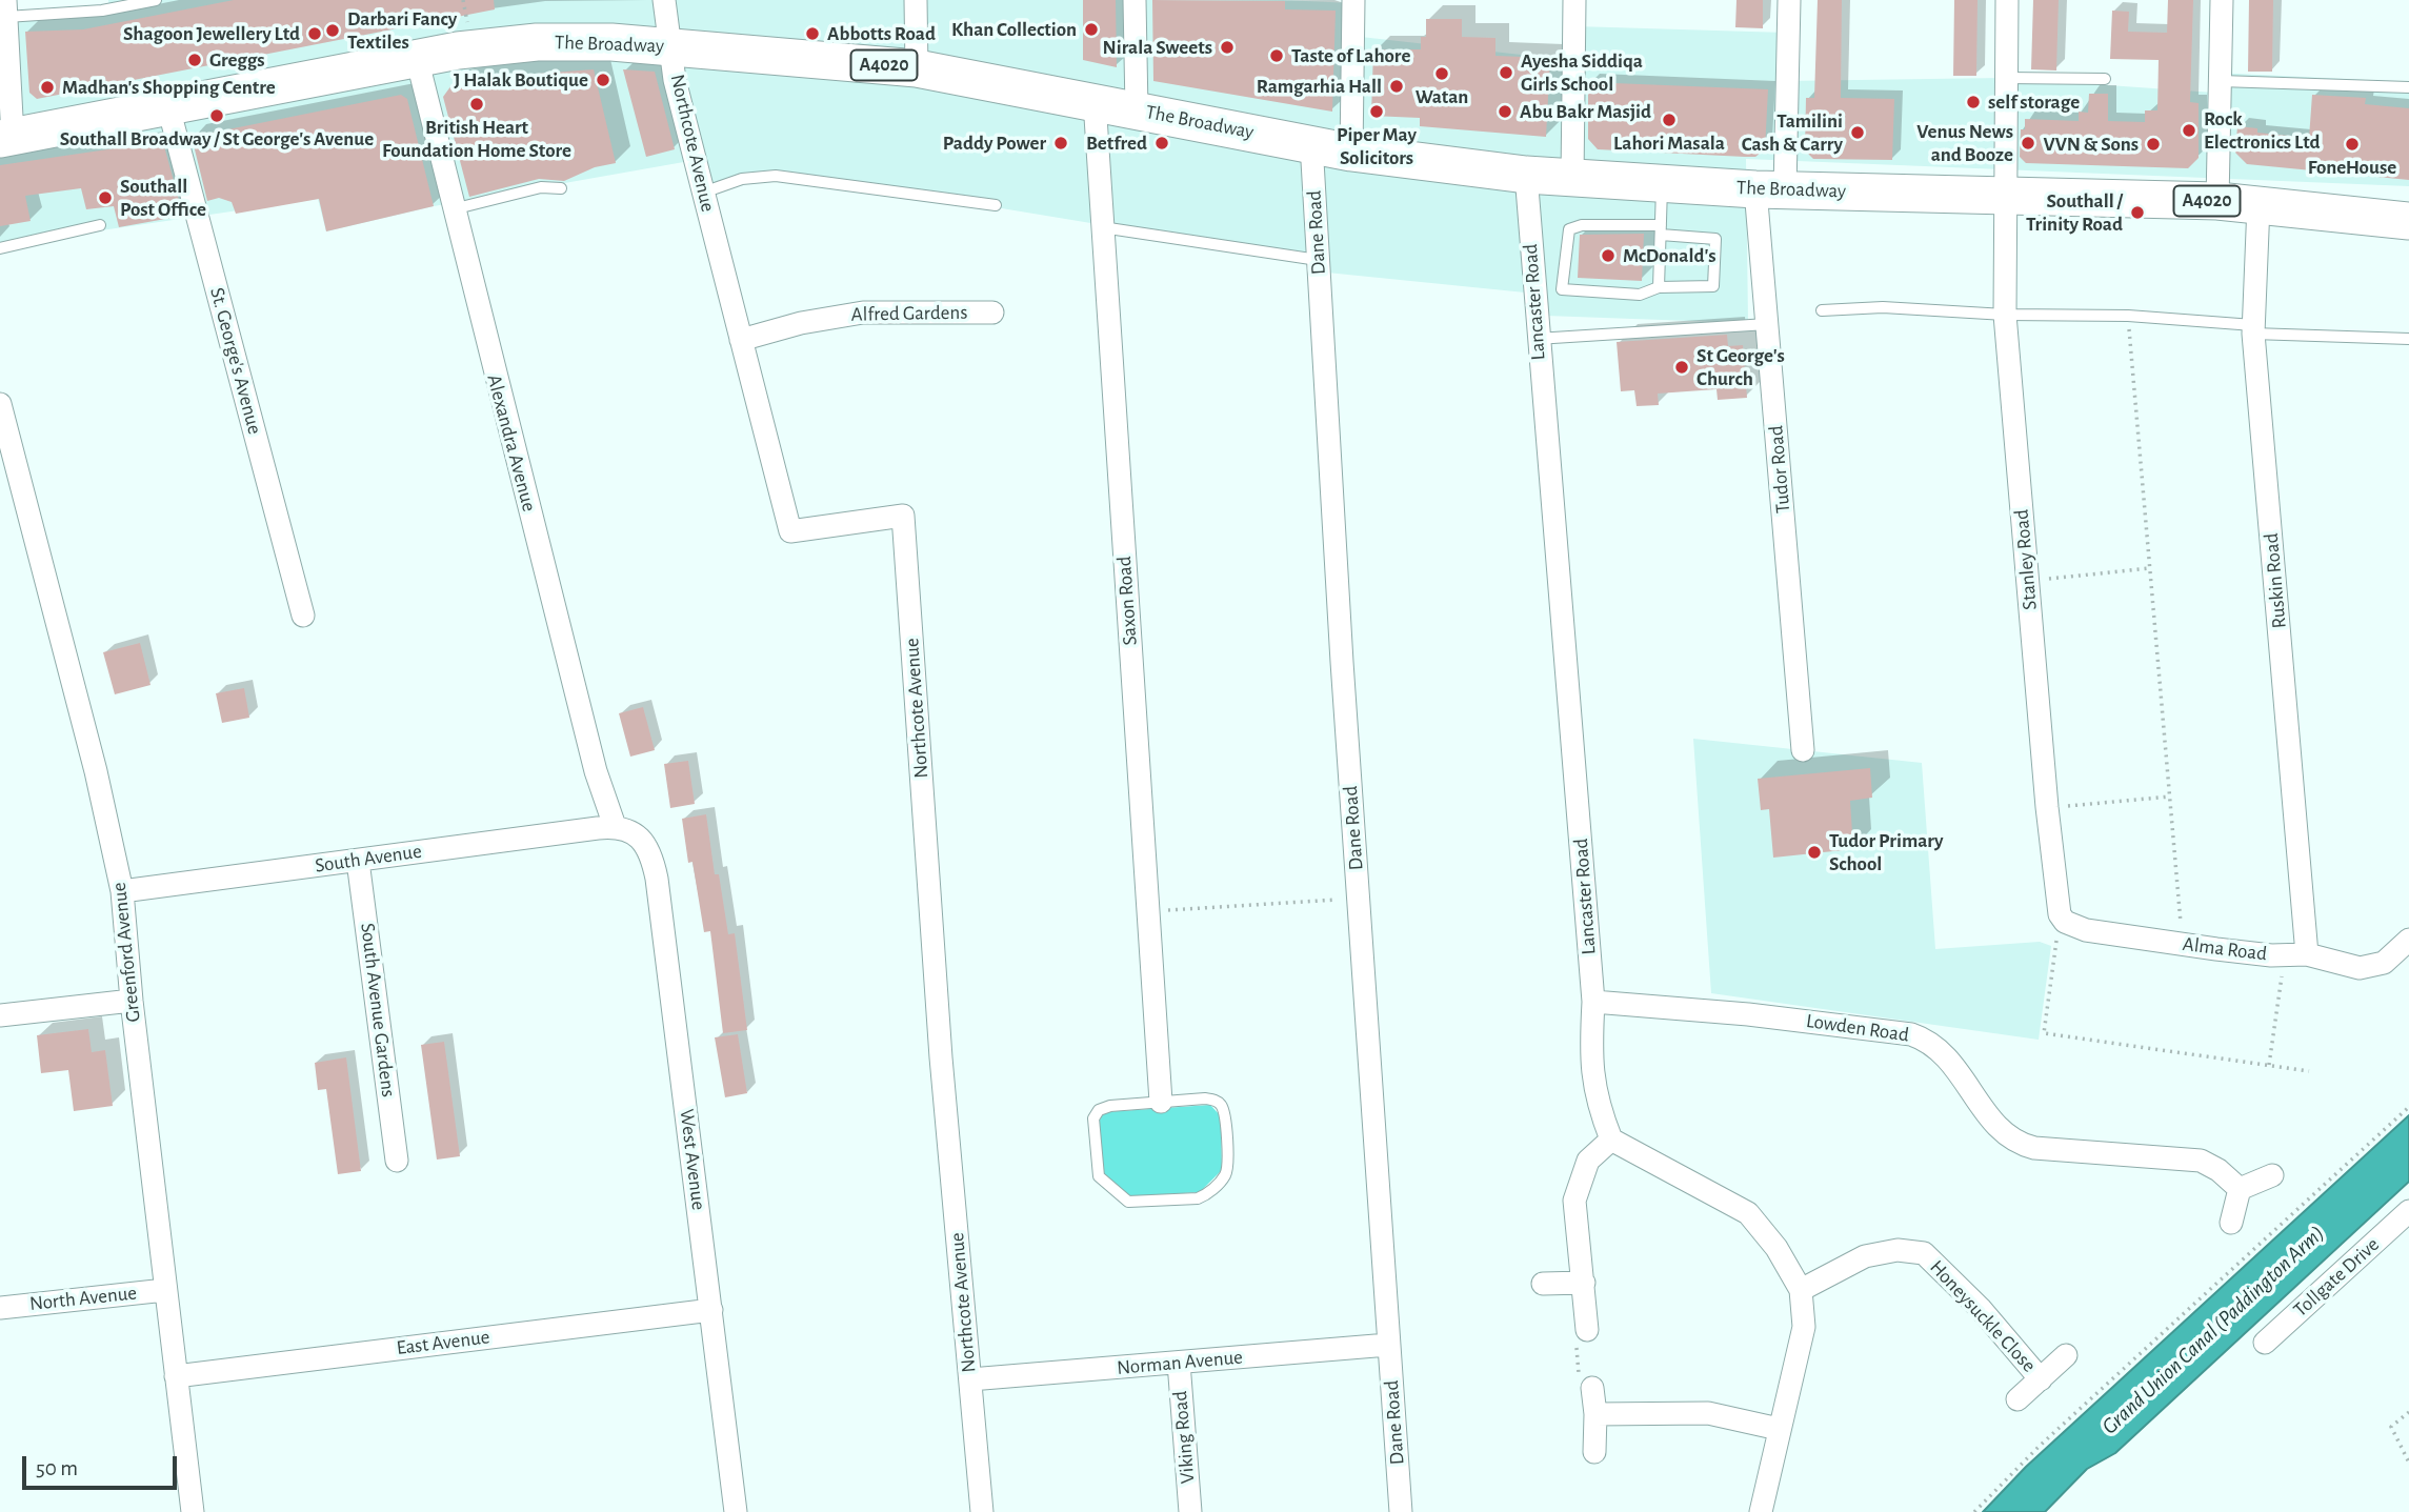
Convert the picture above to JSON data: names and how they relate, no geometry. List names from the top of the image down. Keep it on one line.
{"streets":{"main road":["The Broadway","A4020"],"street":["Northcote Avenue","Dane Road","Lancaster Road","Alfred Gardens","St. George's Avenue","Alexandra Avenue","Tudor Road","Stanley Road","Ruskin Road","Saxon Road","South Avenue","Alma Road","Greenford Avenue","South Avenue Gardens","Lowden Road","West Avenue","Tollgate Drive","North Avenue","Honeysuckle Close","East Avenue","Norman Avenue","Viking Road"]},"crossings":[["The Broadway","Northcote Avenue"],["The Broadway","Dane Road"],["The Broadway","Lancaster Road"],["The Broadway","St. George's Avenue"],["The Broadway","Alexandra Avenue"],["The Broadway","Tudor Road"],["The Broadway","Stanley Road"],["The Broadway","Ruskin Road"],["The Broadway","Saxon Road"],["Northcote Avenue","Alfred Gardens"],["Northcote Avenue","Norman Avenue"],["Dane Road","Norman Avenue"],["Lancaster Road","Lowden Road"],["Alexandra Avenue","South Avenue"],["Alexandra Avenue","West Avenue"],["Stanley Road","Alma Road"],["Ruskin Road","Alma Road"],["South Avenue","Greenford Avenue"],["South Avenue","South Avenue Gardens"],["South Avenue","West Avenue"],["Greenford Avenue","North Avenue"],["Greenford Avenue","East Avenue"],["West Avenue","East Avenue"],["Norman Avenue","Viking Road"]],"water":["Grand Union Canal (Paddington Arm)"],"places":["Khan Collection","Darbari Fancy Textiles","Shagoon Jewellery Ltd","Abbotts Road","Nirala Sweets","Taste of Lahore","Greggs","Ayesha Siddiqa Girls School","Watan","J Halak Boutique","Ramgarhia Hall","Madhan's Shopping Centre","self storage","British Heart Foundation Home Store","Piper May Solicitors","Abu Bakr Masjid","Southall Broadway / St George's Avenue","Lahori Masala","Rock Electronics Ltd","Tamilini Cash & Carry","Paddy Power","Betfred","Venus News and Booze","VVN & Sons","FoneHouse","Southall Post Office","Southall / Trinity Road","McDonald's","St George's Church","Tudor Primary School"],"scale_bar":"50 m"}
